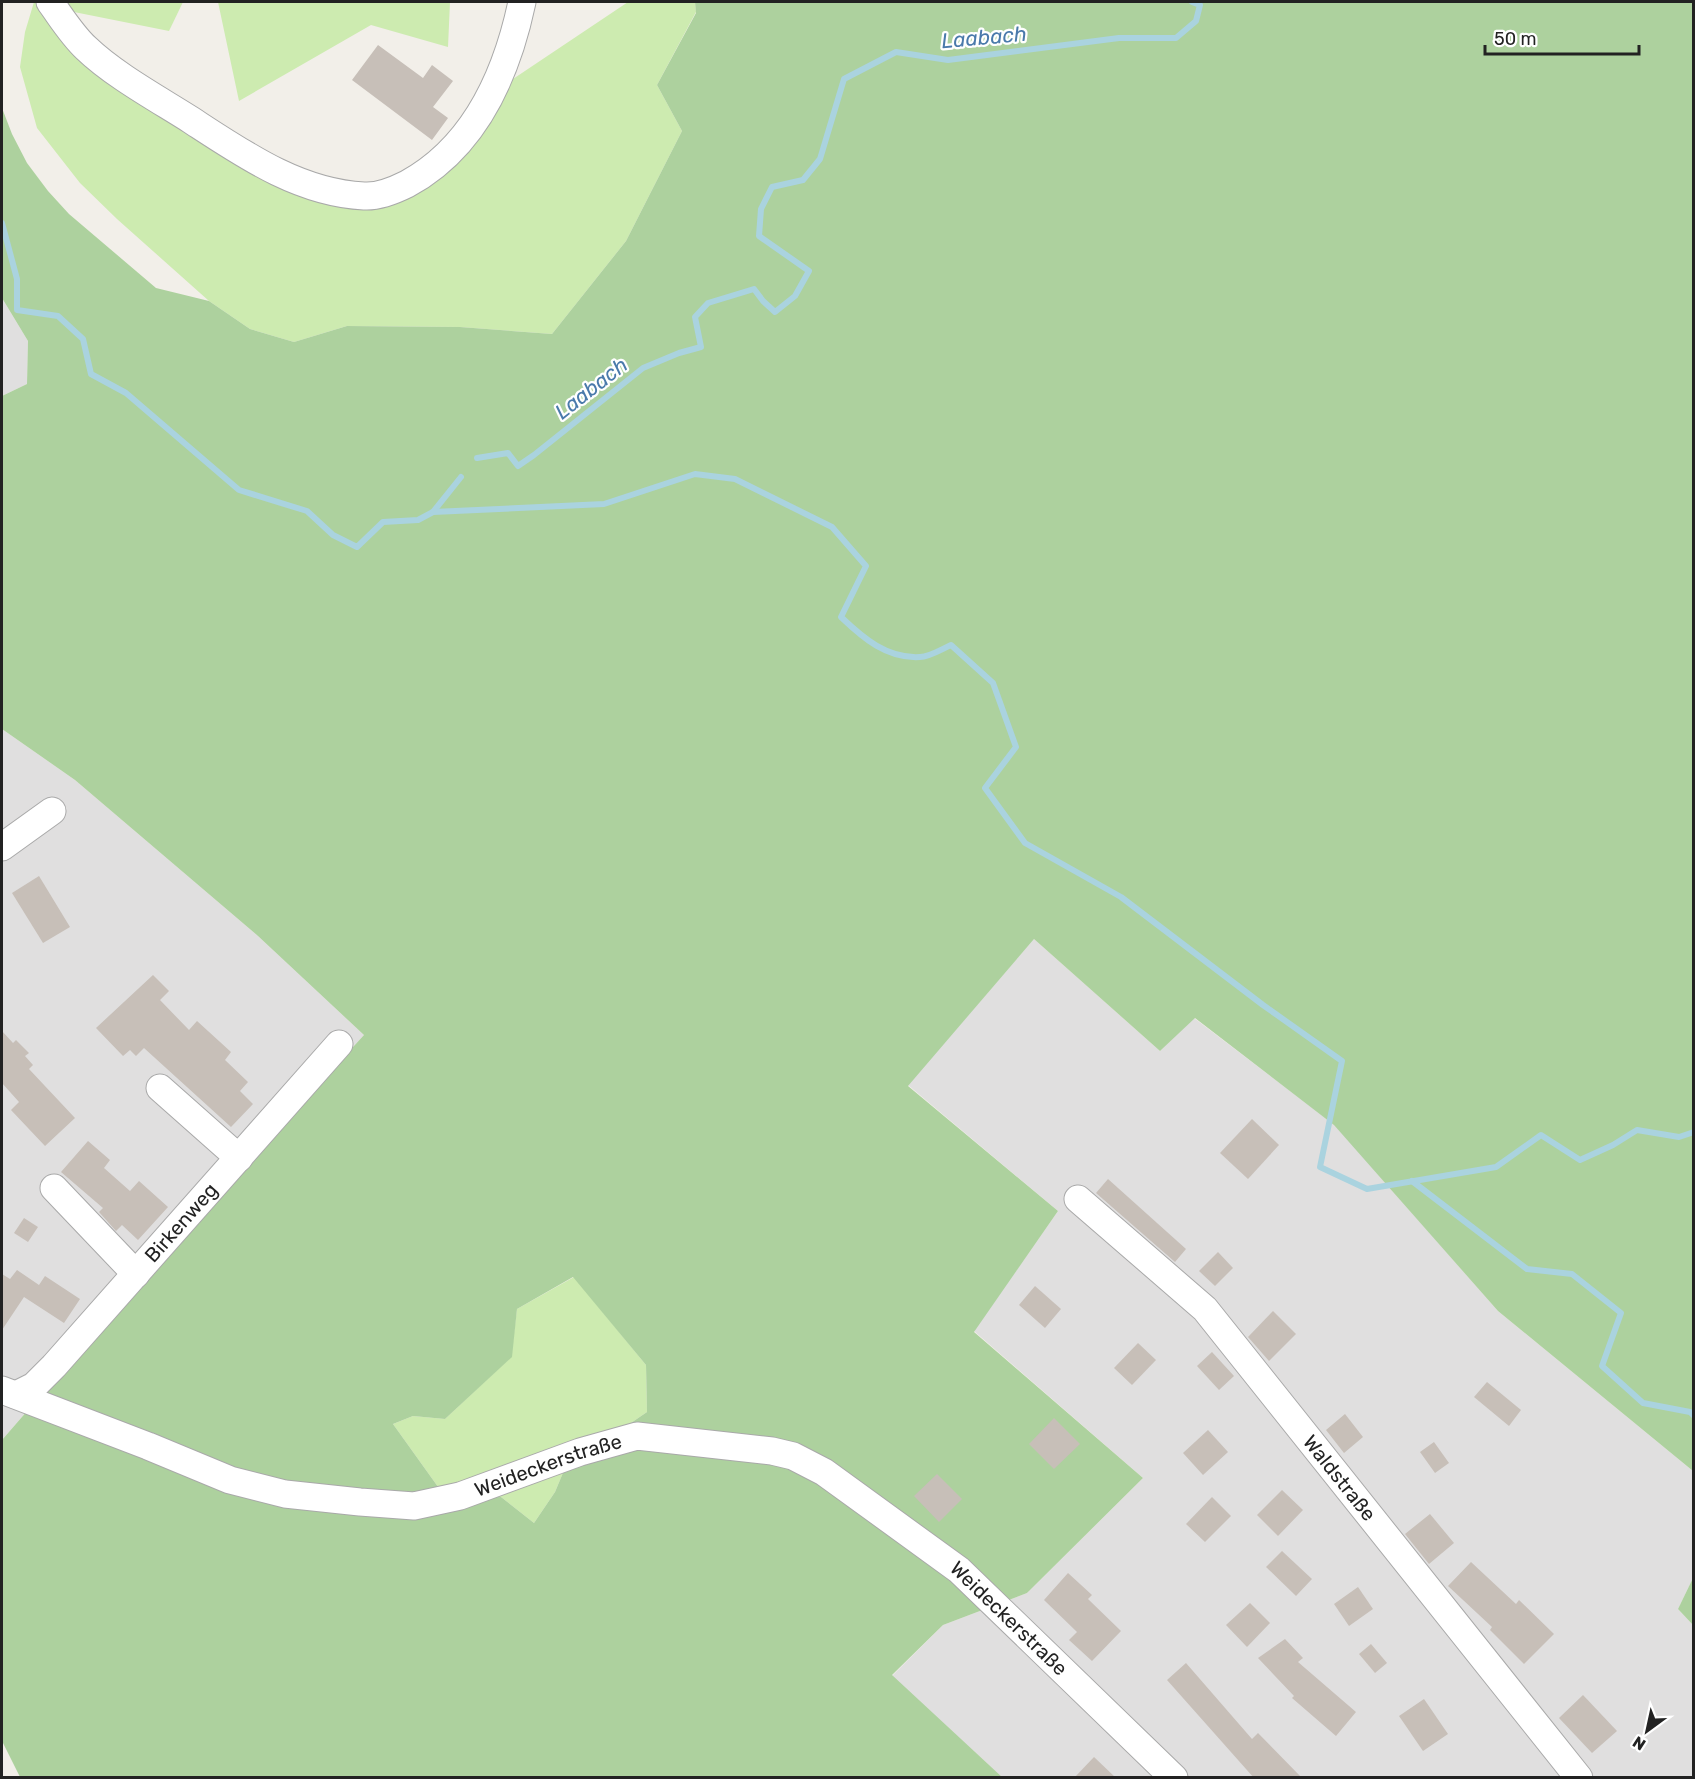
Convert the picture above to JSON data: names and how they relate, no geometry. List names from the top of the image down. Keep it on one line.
{"streets":{"street":["Birkenweg","Weideckerstraße","Waldstraße"]},"crossings":[["Birkenweg","Weideckerstraße"]],"water":["Laabach"],"scale_bar":"50 m","north":"bottom left"}
